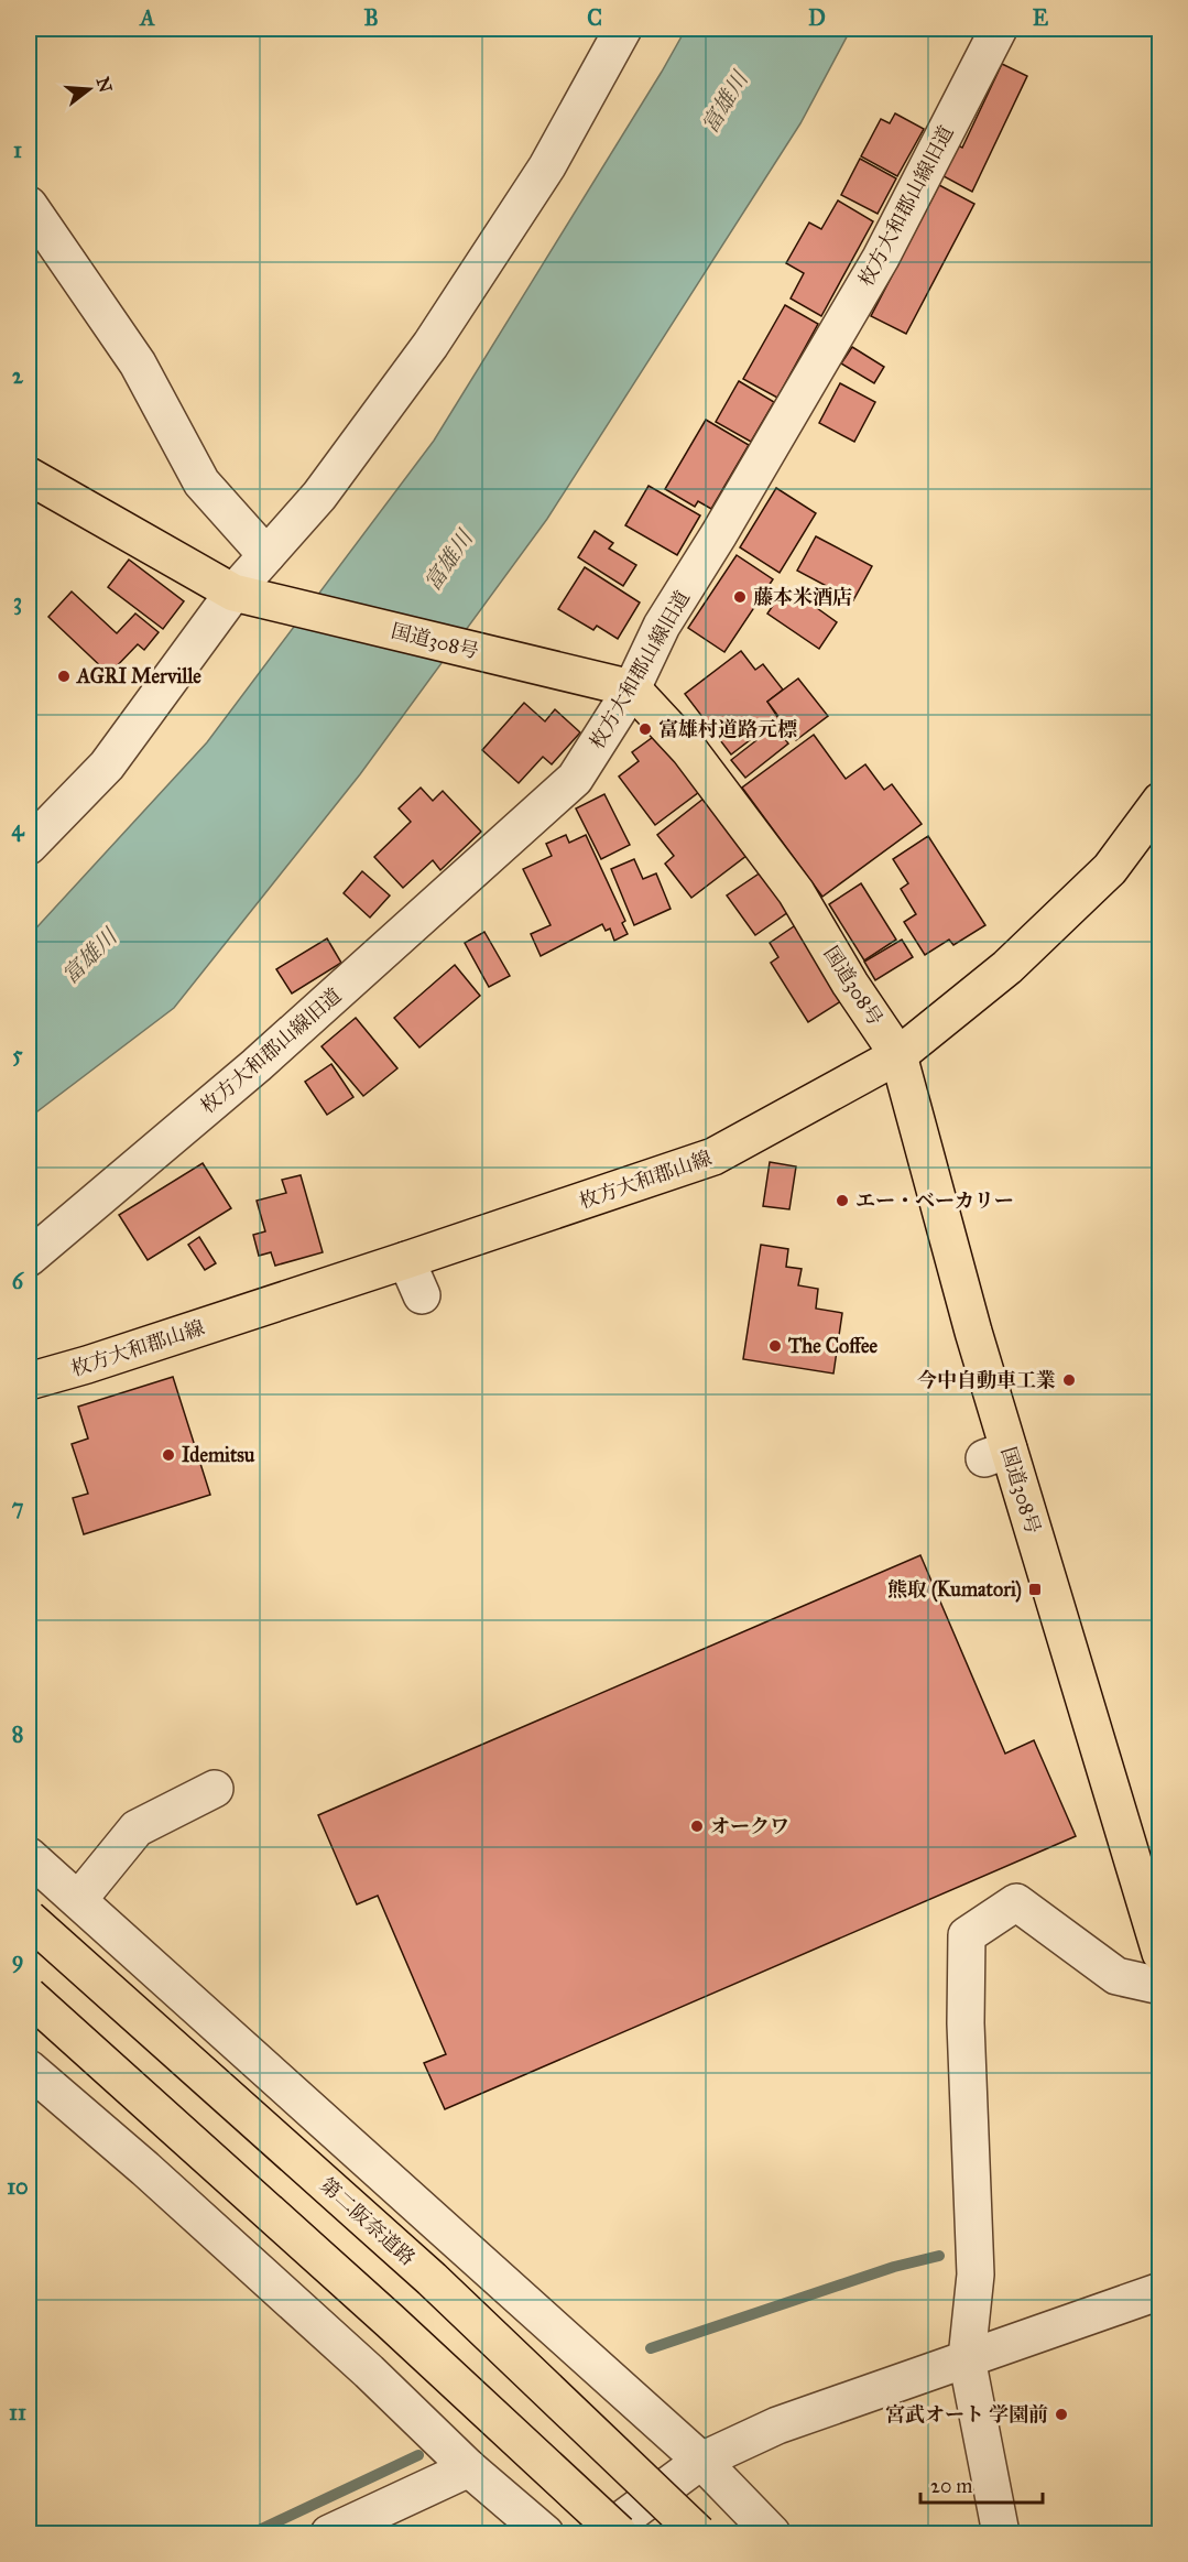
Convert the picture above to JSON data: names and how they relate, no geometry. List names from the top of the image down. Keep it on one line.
{"streets":{"main road":["国道308号","枚方大和郡山線","第二阪奈道路"],"street":["枚方大和郡山線旧道"]},"crossings":[["枚方大和郡山線旧道","国道308号"],["国道308号","枚方大和郡山線"]],"water":["富雄川"],"places":{"other":["藤本米酒店","AGRI Merville","富雄村道路元標","エー・ベーカリー","The Coffee","今中自動車工業","Idemitsu","オークワ","宮武オート 学園前"],"transit":["熊取 (Kumatori)"]},"scale_bar":"20 m","north":"right","grid":{"columns":["A","B","C","D","E"],"rows":["1","2","3","4","5","6","7","8","9","10","11"]}}
